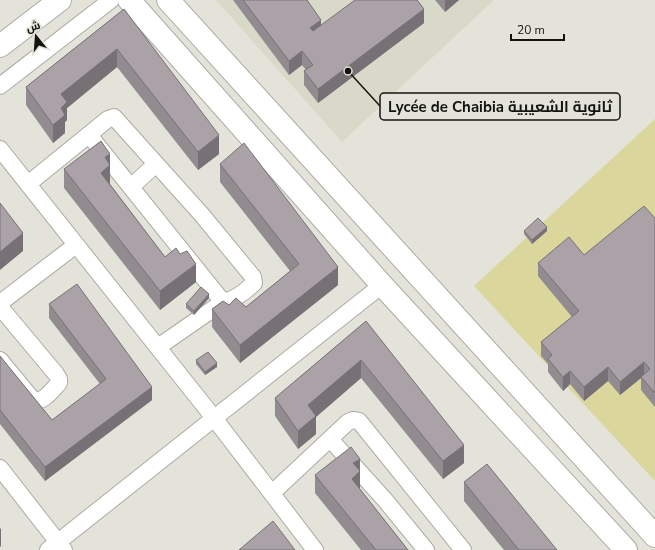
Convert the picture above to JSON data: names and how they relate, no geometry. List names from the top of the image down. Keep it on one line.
{"places":["Lycée de Chaibia ثانوية الشعيبية"],"scale_bar":"20 m","north":"top"}
